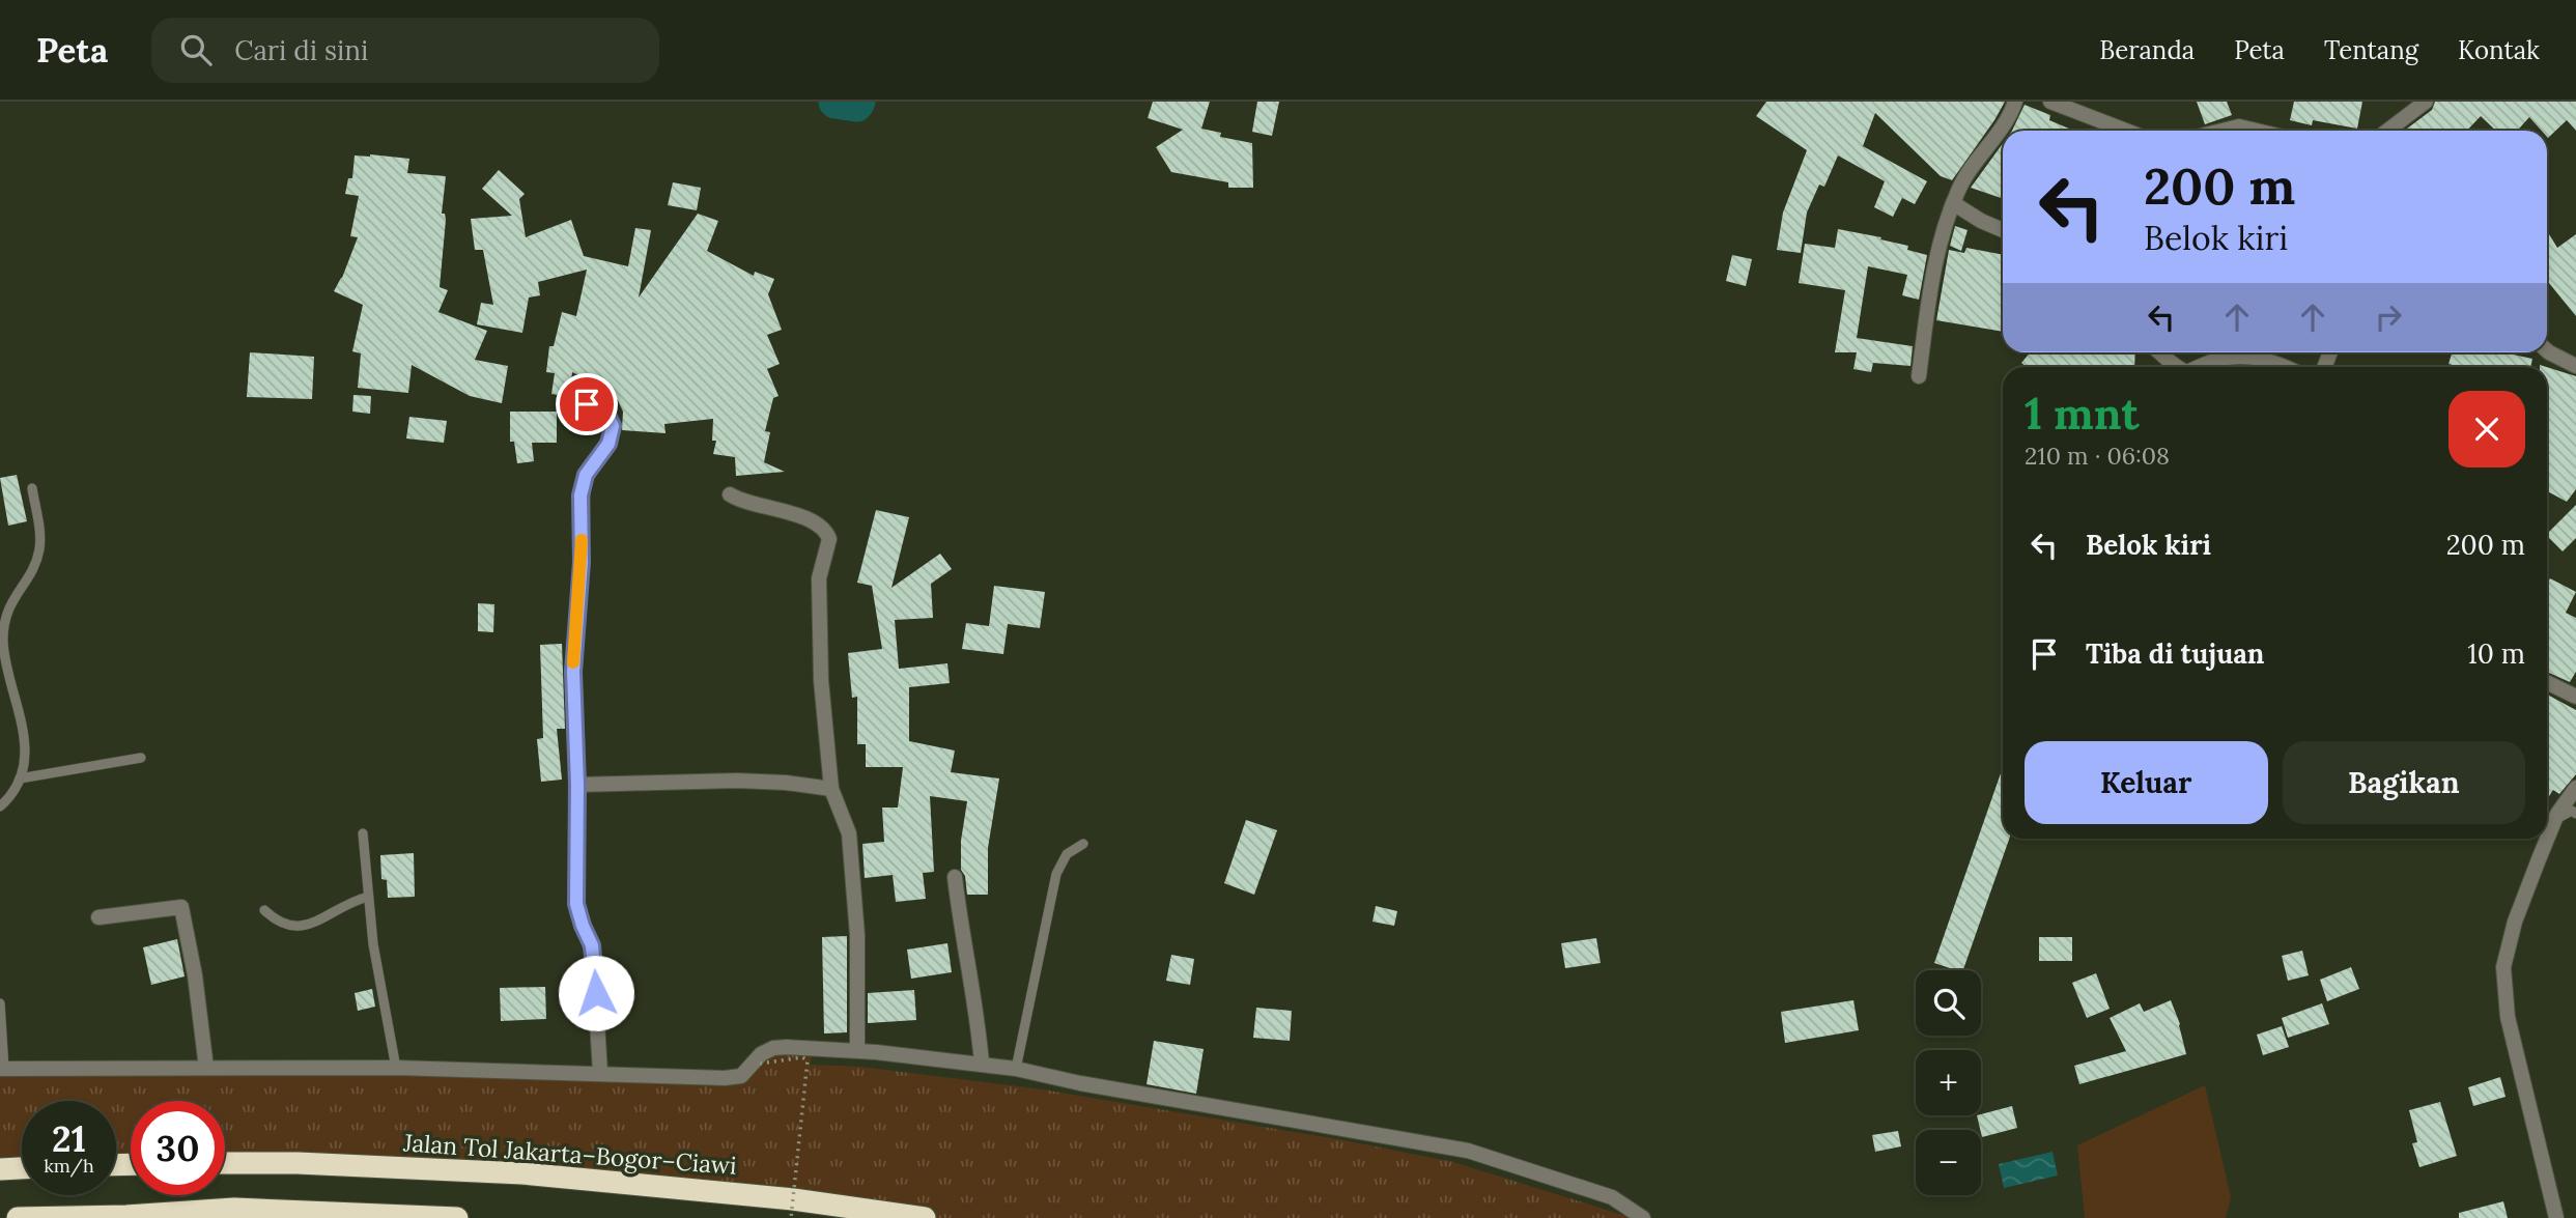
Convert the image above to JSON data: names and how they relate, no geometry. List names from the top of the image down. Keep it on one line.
{"streets":{"highway":["Jalan Tol Jakarta–Bogor–Ciawi"]},"page":{"header":"Peta","search":"Cari di sini","nav":["Beranda","Peta","Tentang","Kontak"],"turn":["200 m","Belok kiri"],"heading":["1 mnt","210 m · 06:08"],"list":[{"name":"Belok kiri","value":"200 m"},{"name":"Tiba di tujuan","value":"10 m"}],"buttons":["Keluar","Bagikan"],"map_buttons":["+","−"],"speed":"21 km/h","limit":"30"}}
